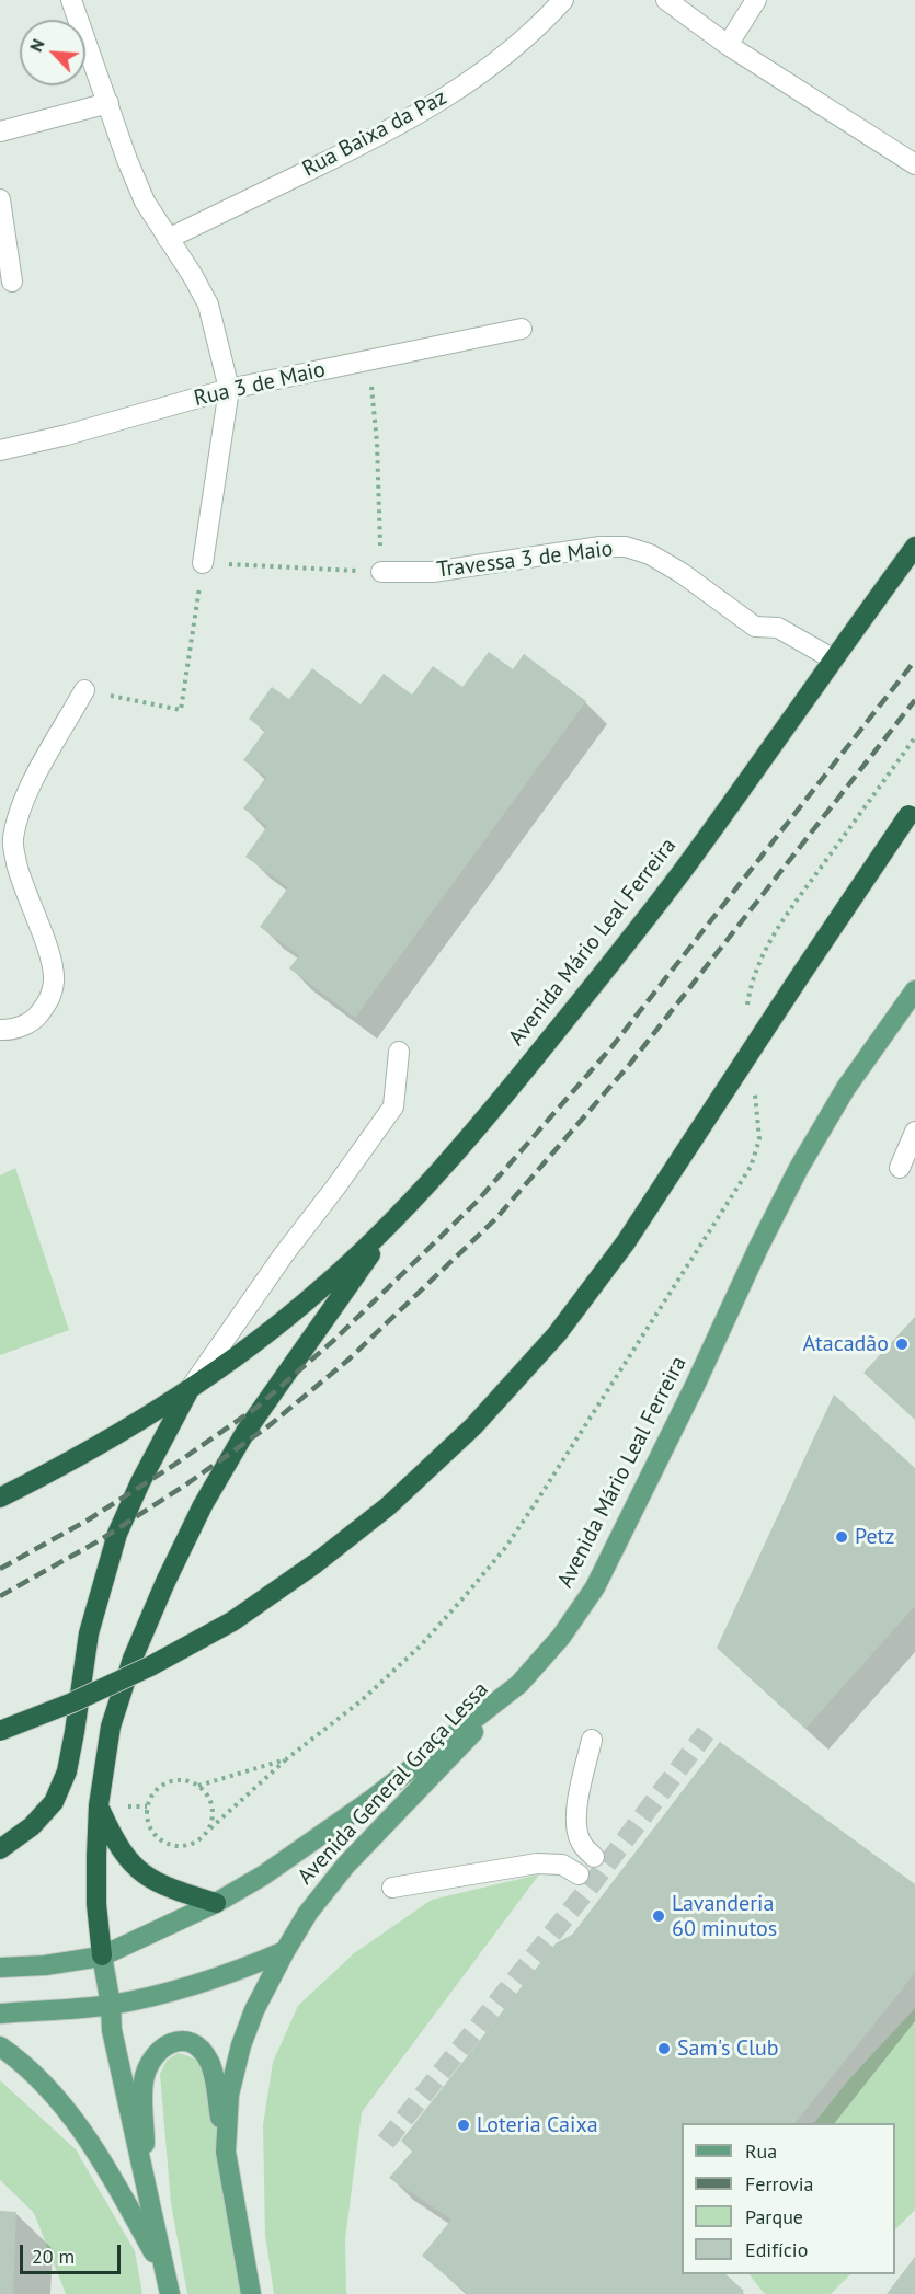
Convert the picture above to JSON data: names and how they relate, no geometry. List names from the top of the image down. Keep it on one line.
{"streets":{"highway":["Avenida Mário Leal Ferreira"],"main road":["Avenida General Graça Lessa"],"street":["Rua Baixa da Paz","Rua 3 de Maio","Travessa 3 de Maio"]},"crossings":[["Travessa 3 de Maio","Avenida Mário Leal Ferreira"],["Avenida Mário Leal Ferreira","Avenida General Graça Lessa"]],"places":["Atacadão","Petz","Lavanderia 60 minutos","Sam's Club","Loteria Caixa"],"legend":["Rua","Ferrovia","Parque","Edifício"],"scale_bar":"20 m","north":"top left"}
